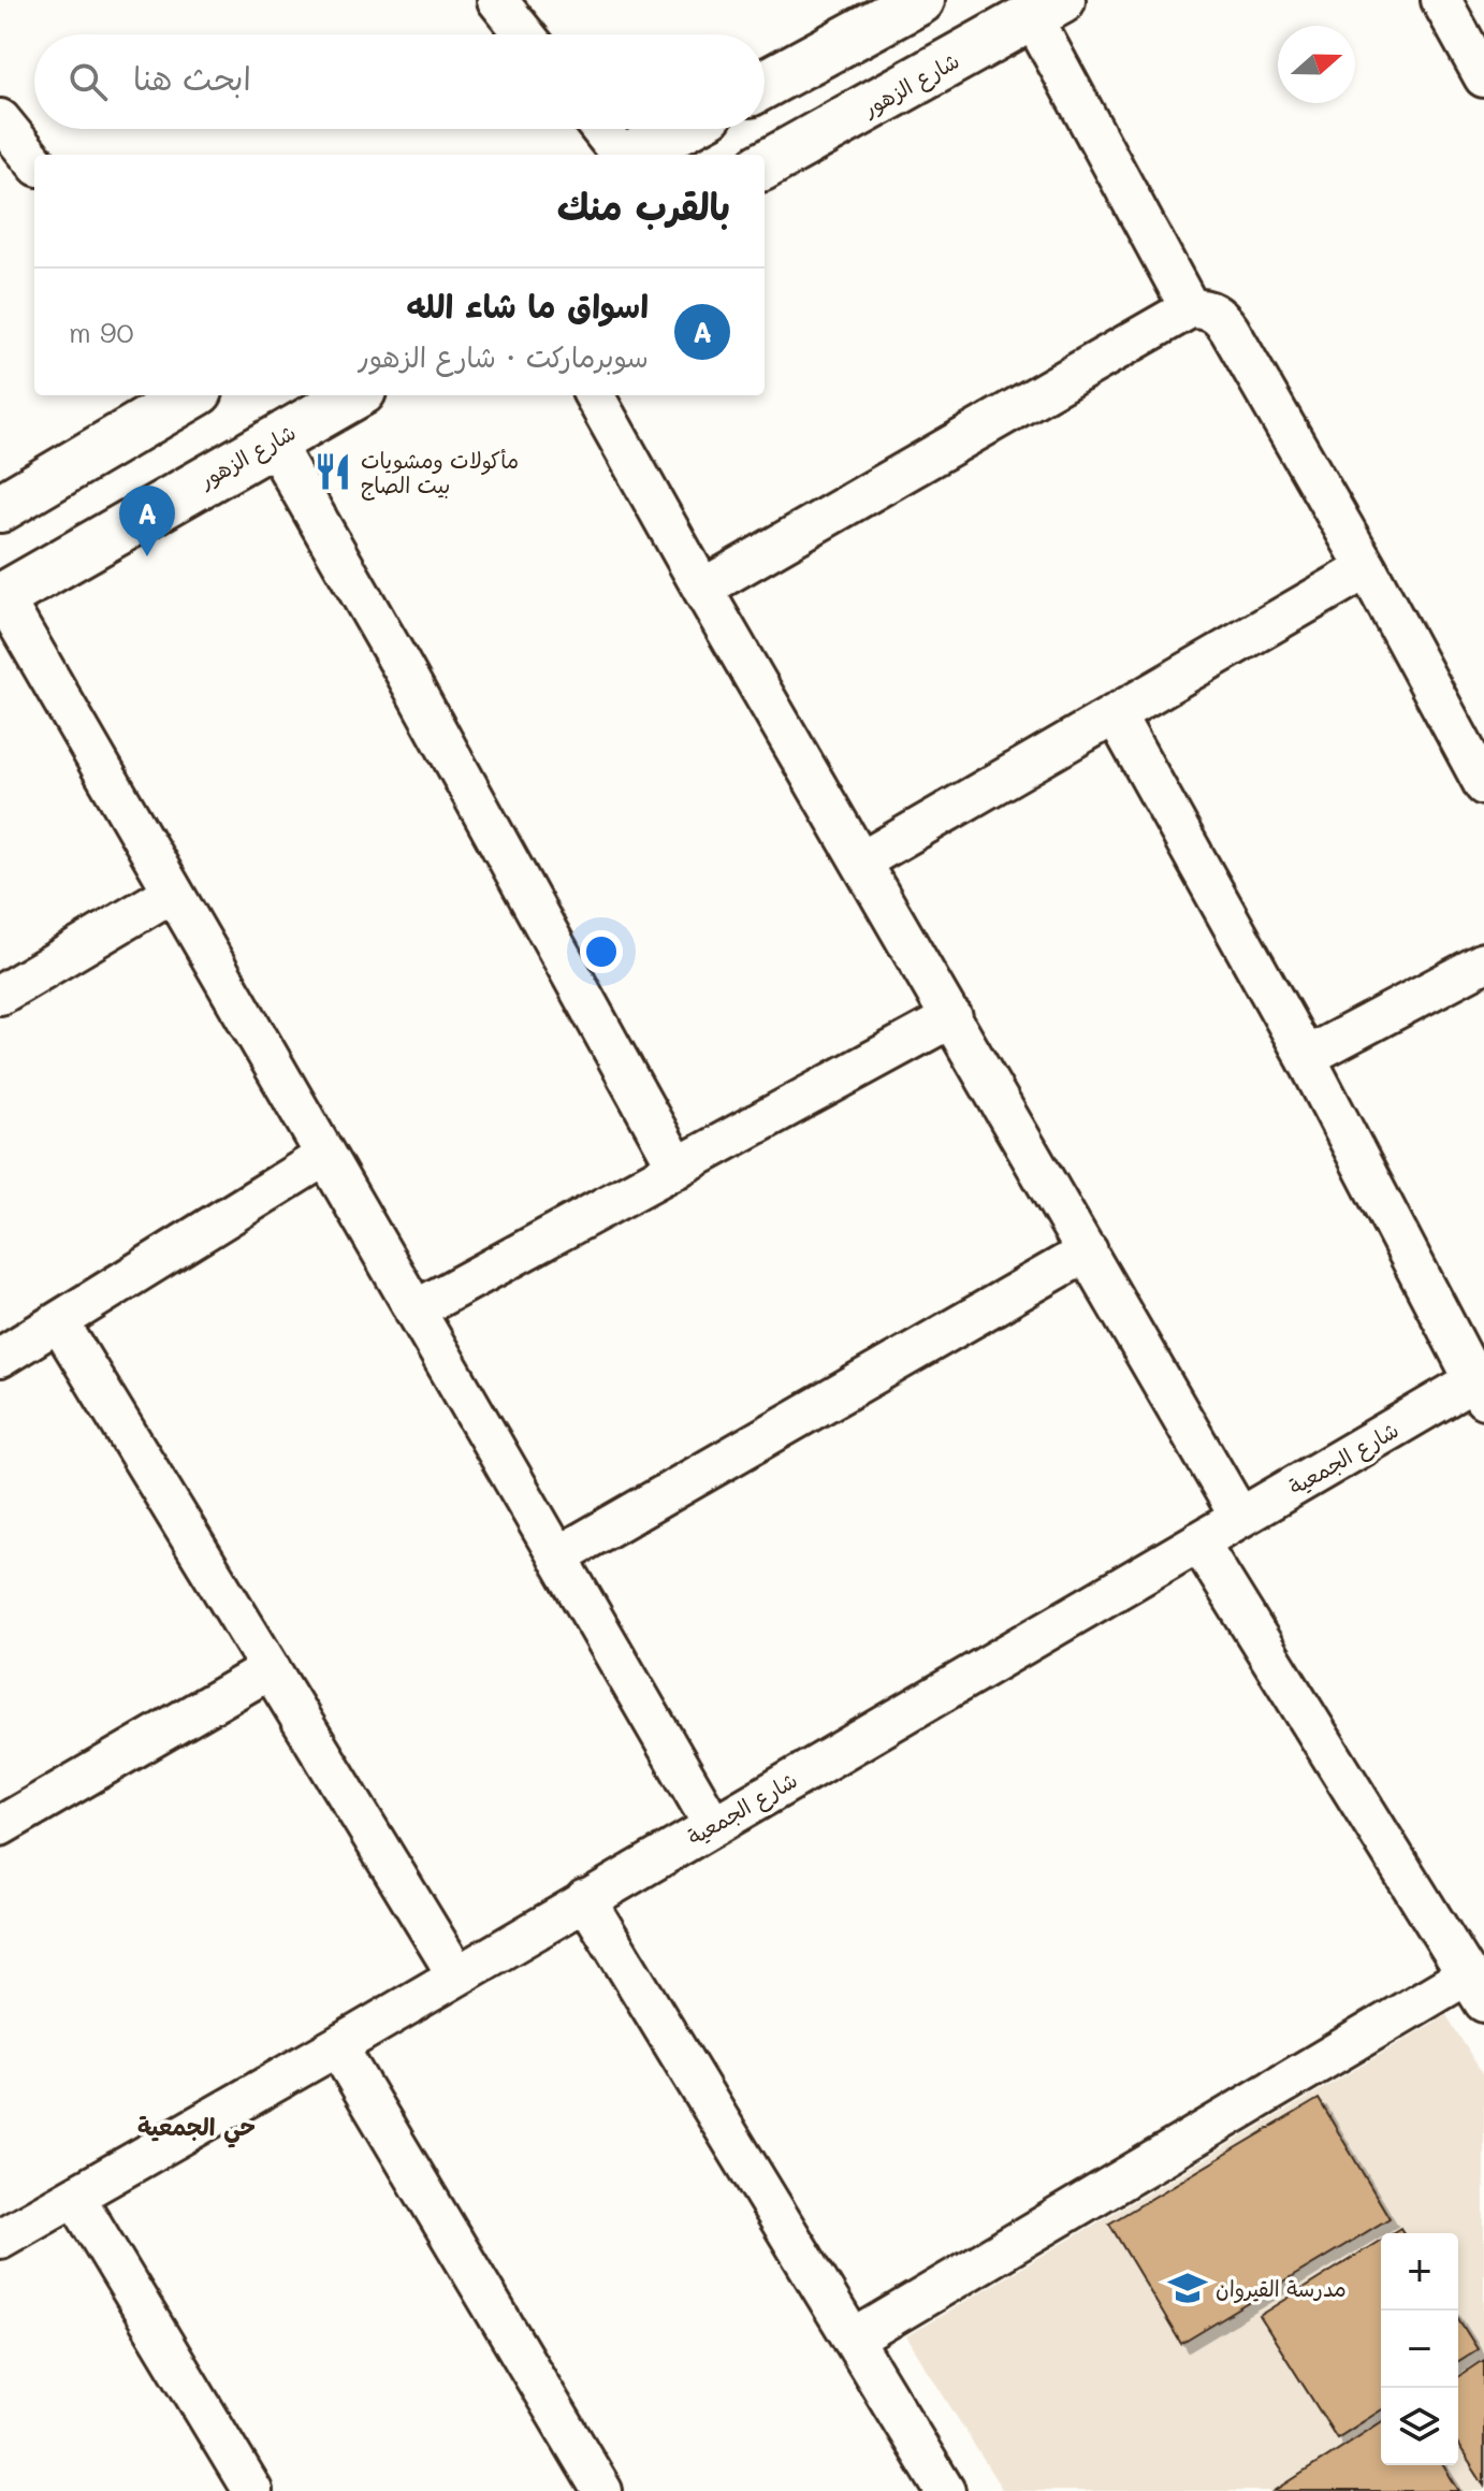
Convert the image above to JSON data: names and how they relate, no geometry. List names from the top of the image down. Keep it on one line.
{"streets":{"main road":["شارع الزهور"],"street":["شارع الجمعية"]},"districts":["حي الجمعية"],"places":{"restaurant":["مأكولات ومشويات بيت الصاج"],"school or university":["مدرسة القيروان"]},"north":"right","page":{"search":"ابحث هنا","heading":"بالقرب منك","list":[{"mark":"A","name":"اسواق ما شاء الله","note":"سوبرماركت · شارع الزهور","value":"90 m"}],"pins":"A","map_buttons":["+","−"]}}
